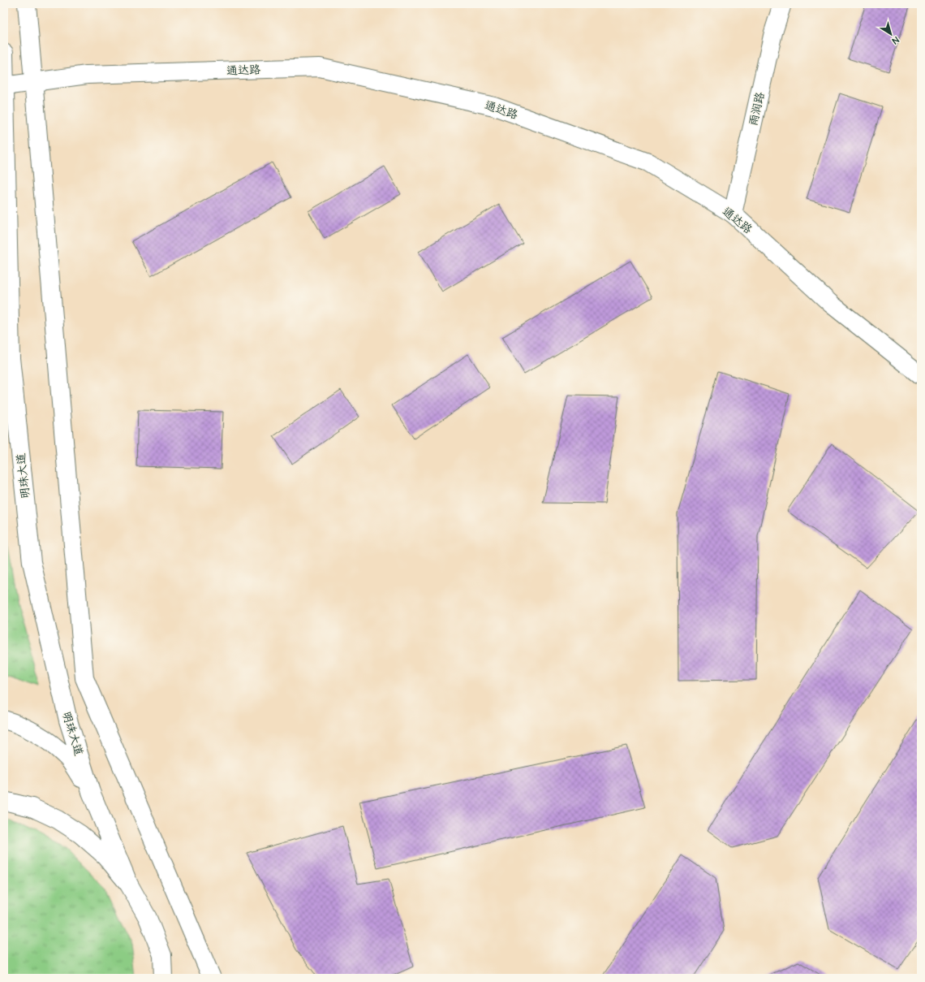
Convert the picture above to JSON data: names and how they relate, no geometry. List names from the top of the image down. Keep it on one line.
{"streets":{"main road":["通达路","雨润路","明珠大道"]},"crossings":[["通达路","雨润路"],["通达路","明珠大道"]],"north":"bottom right"}
